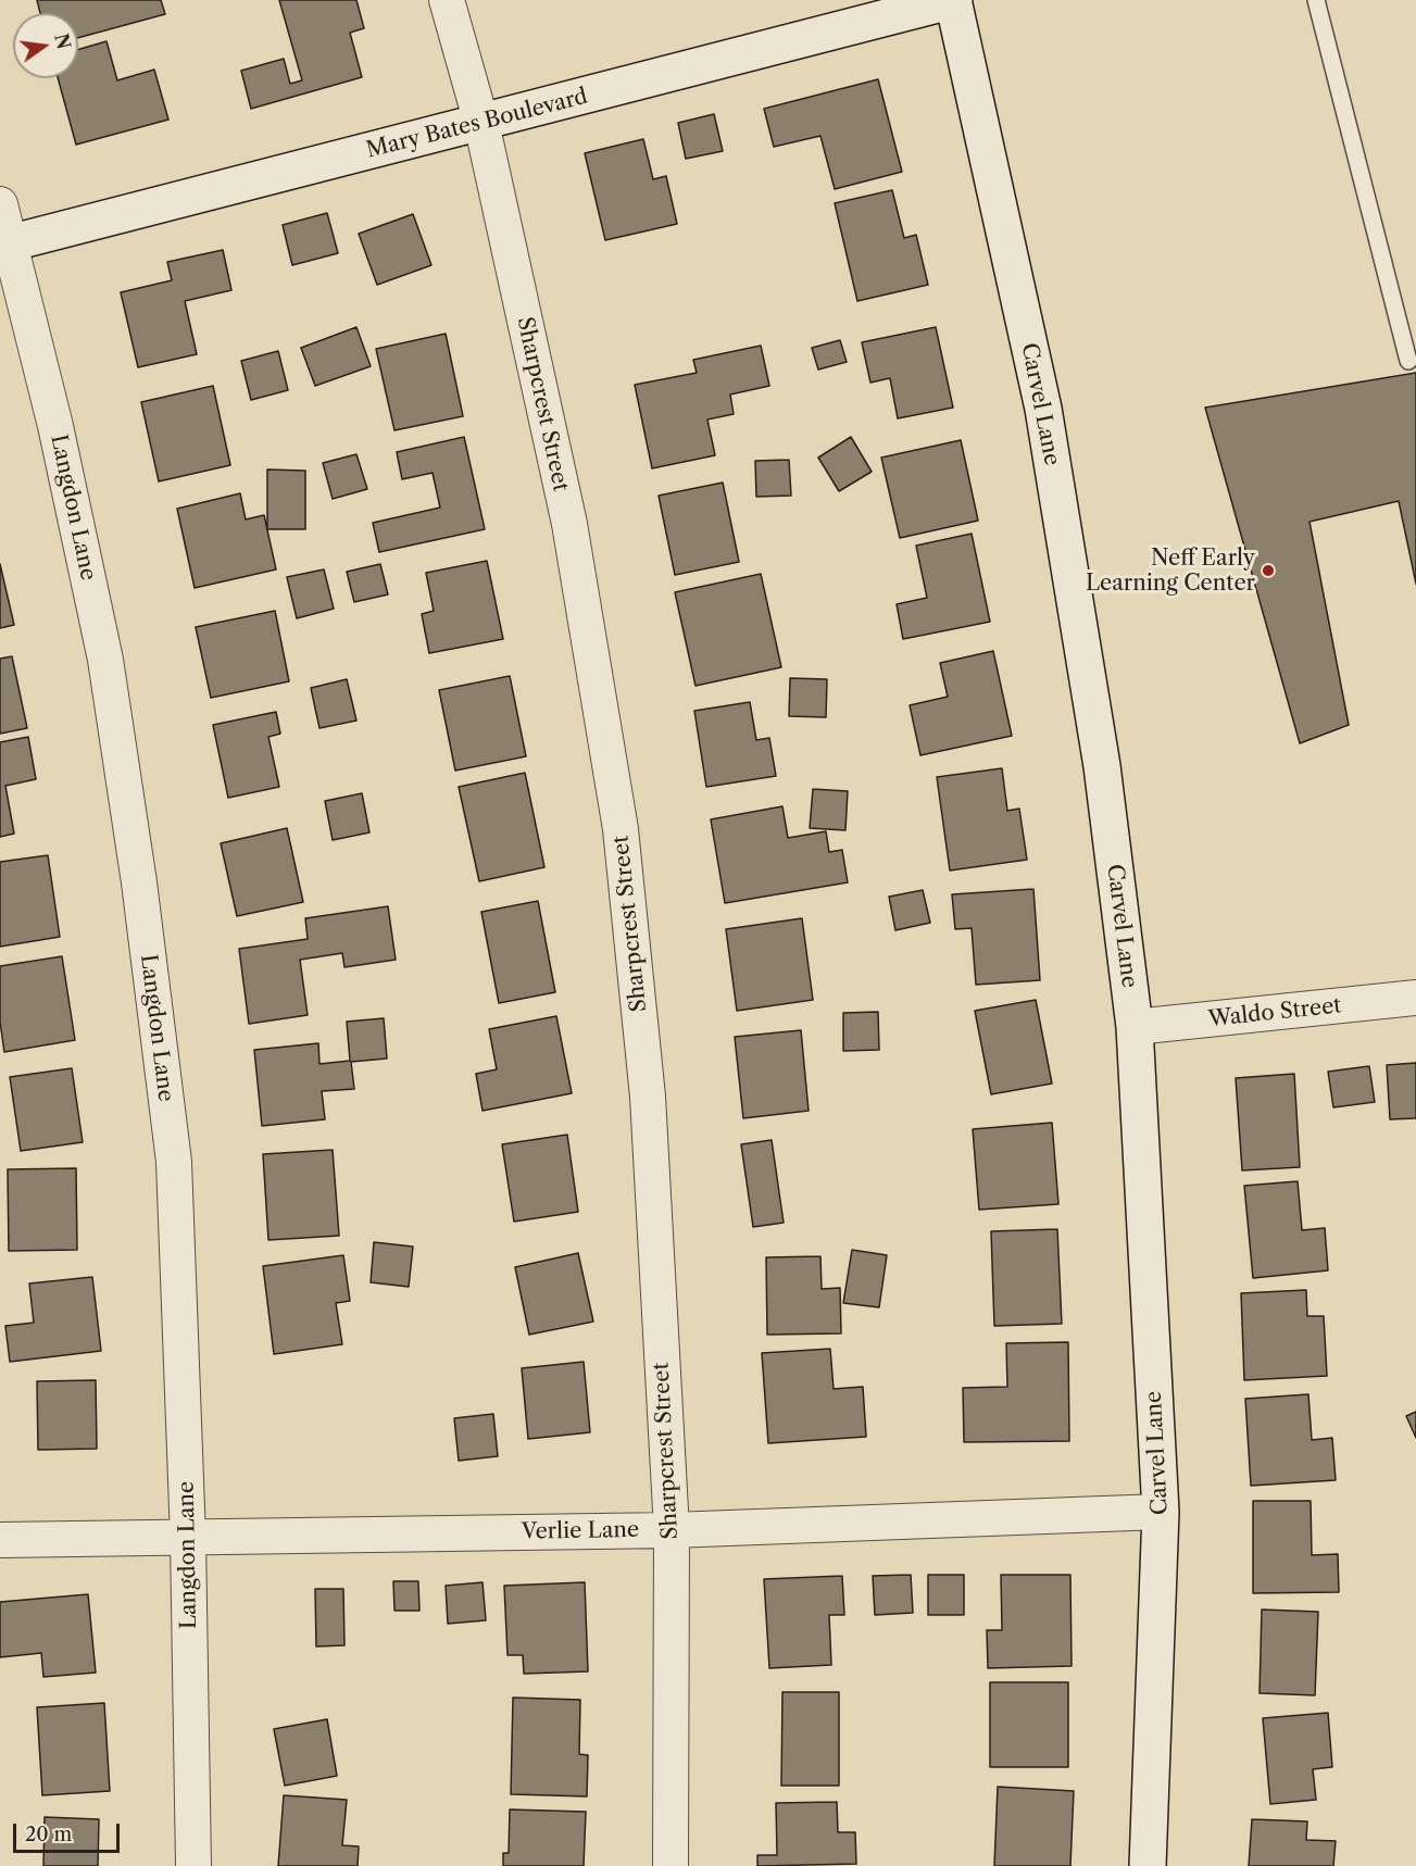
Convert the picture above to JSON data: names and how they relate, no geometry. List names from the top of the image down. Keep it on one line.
{"streets":{"street":["Mary Bates Boulevard","Sharpcrest Street","Carvel Lane","Langdon Lane","Waldo Street","Verlie Lane"]},"crossings":[["Mary Bates Boulevard","Sharpcrest Street"],["Mary Bates Boulevard","Carvel Lane"],["Mary Bates Boulevard","Langdon Lane"],["Sharpcrest Street","Verlie Lane"],["Carvel Lane","Waldo Street"],["Carvel Lane","Verlie Lane"],["Langdon Lane","Verlie Lane"]],"places":["Neff Early Learning Center"],"scale_bar":"20 m","north":"right"}
